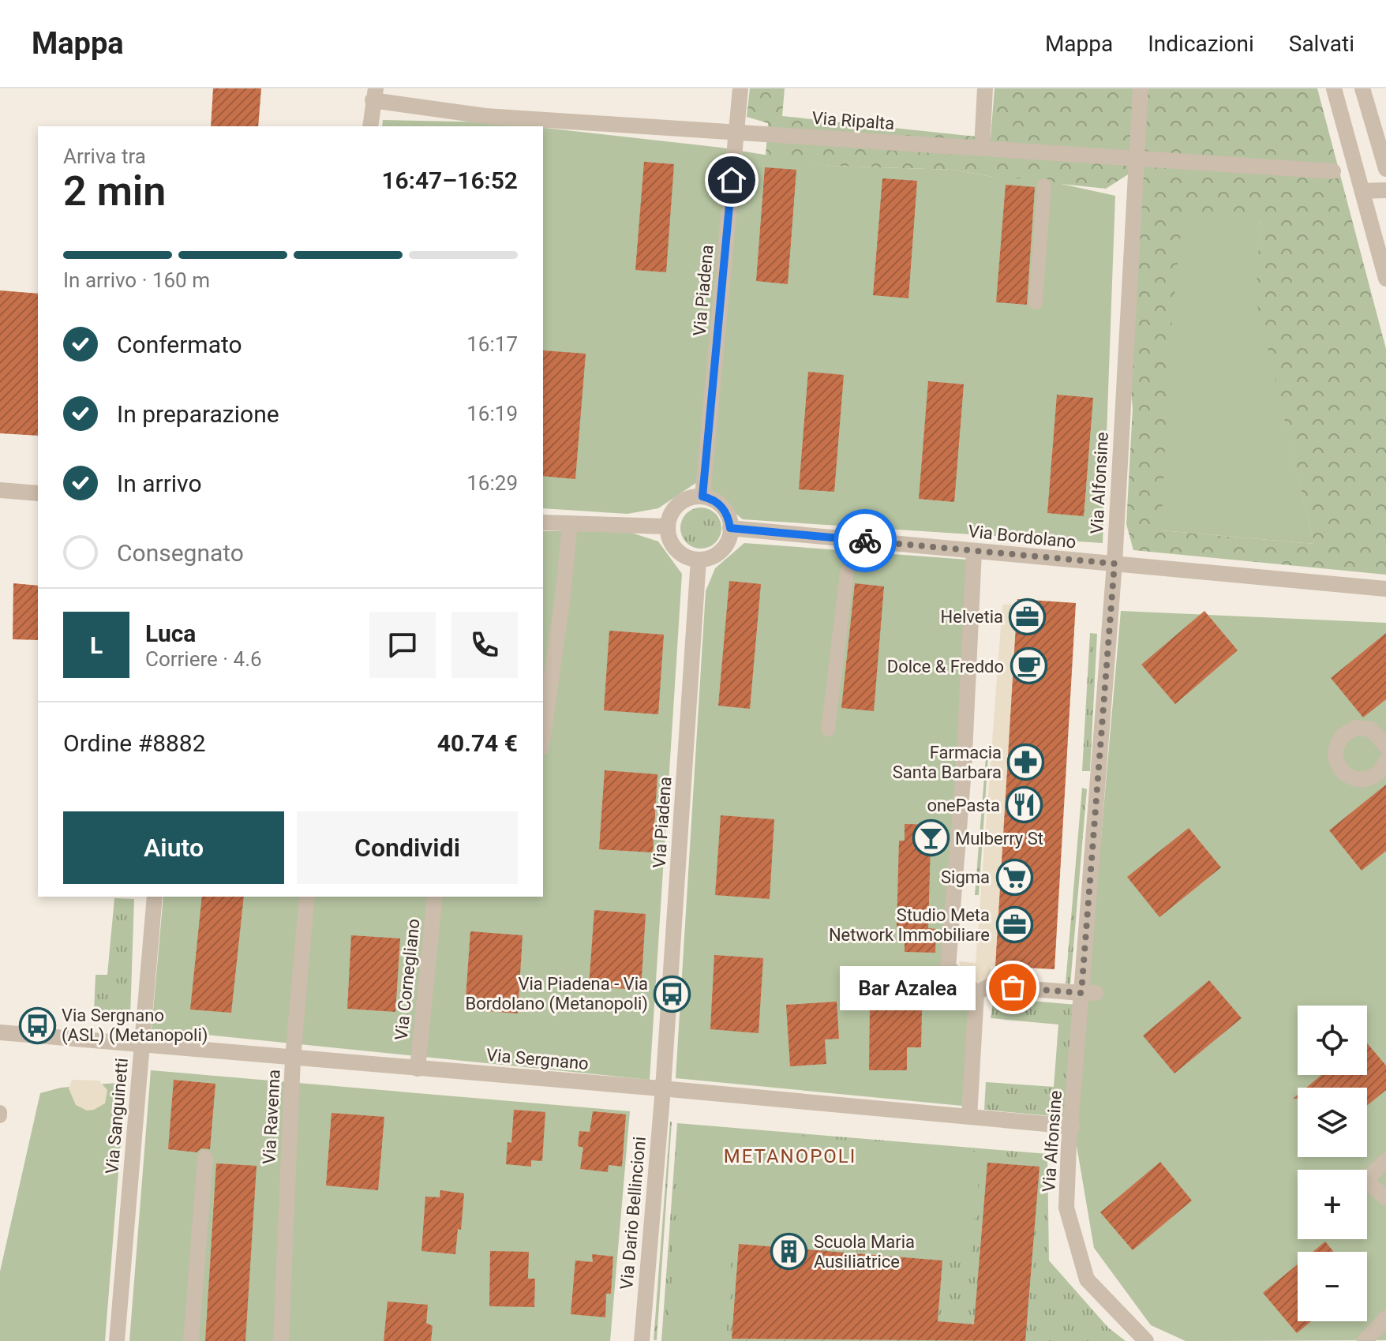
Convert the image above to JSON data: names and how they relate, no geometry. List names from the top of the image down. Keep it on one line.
{"streets":{"street":["Via Ripalta","Via Piadena","Via Alfonsine","Via Bordolano","Via Cornegliano","Via Sergnano","Via Sanguinetti","Via Ravenna","Via Dario Bellincioni"]},"crossings":[["Via Ripalta","Via Piadena"],["Via Ripalta","Via Alfonsine"],["Via Piadena","Via Bordolano"],["Via Piadena","Via Sergnano"],["Via Piadena","Via Dario Bellincioni"],["Via Alfonsine","Via Bordolano"],["Via Alfonsine","Via Sergnano"],["Via Cornegliano","Via Sergnano"],["Via Sergnano","Via Sanguinetti"],["Via Sergnano","Via Ravenna"],["Via Sergnano","Via Dario Bellincioni"]],"districts":["METANOPOLI"],"places":{"office":["Helvetia","Studio Meta Network Immobiliare"],"cafe":["Dolce & Freddo"],"pharmacy":["Farmacia Santa Barbara"],"restaurant":["onePasta"],"bar":["Mulberry St"],"supermarket":["Sigma"],"other":["Bar Azalea"],"bus stop":["Via Piadena - Via Bordolano (Metanopoli)","Via Sergnano (ASL) (Metanopoli)"],"building":["Scuola Maria Ausiliatrice"]},"page":{"header":"Mappa","nav":["Mappa","Indicazioni","Salvati"],"heading":["2 min","Arriva tra","16:47–16:52"],"panel":["Luca","Corriere · 4.6","Ordine #8882","40.74 €"],"bar":"In arrivo · 160 m","list":[["Confermato","16:17"],["In preparazione","16:19"],["In arrivo","16:29"],"Consegnato"],"round":"L","buttons":["Aiuto","Condividi"],"bubble":"Bar Azalea","map_buttons":["+","−"]}}
